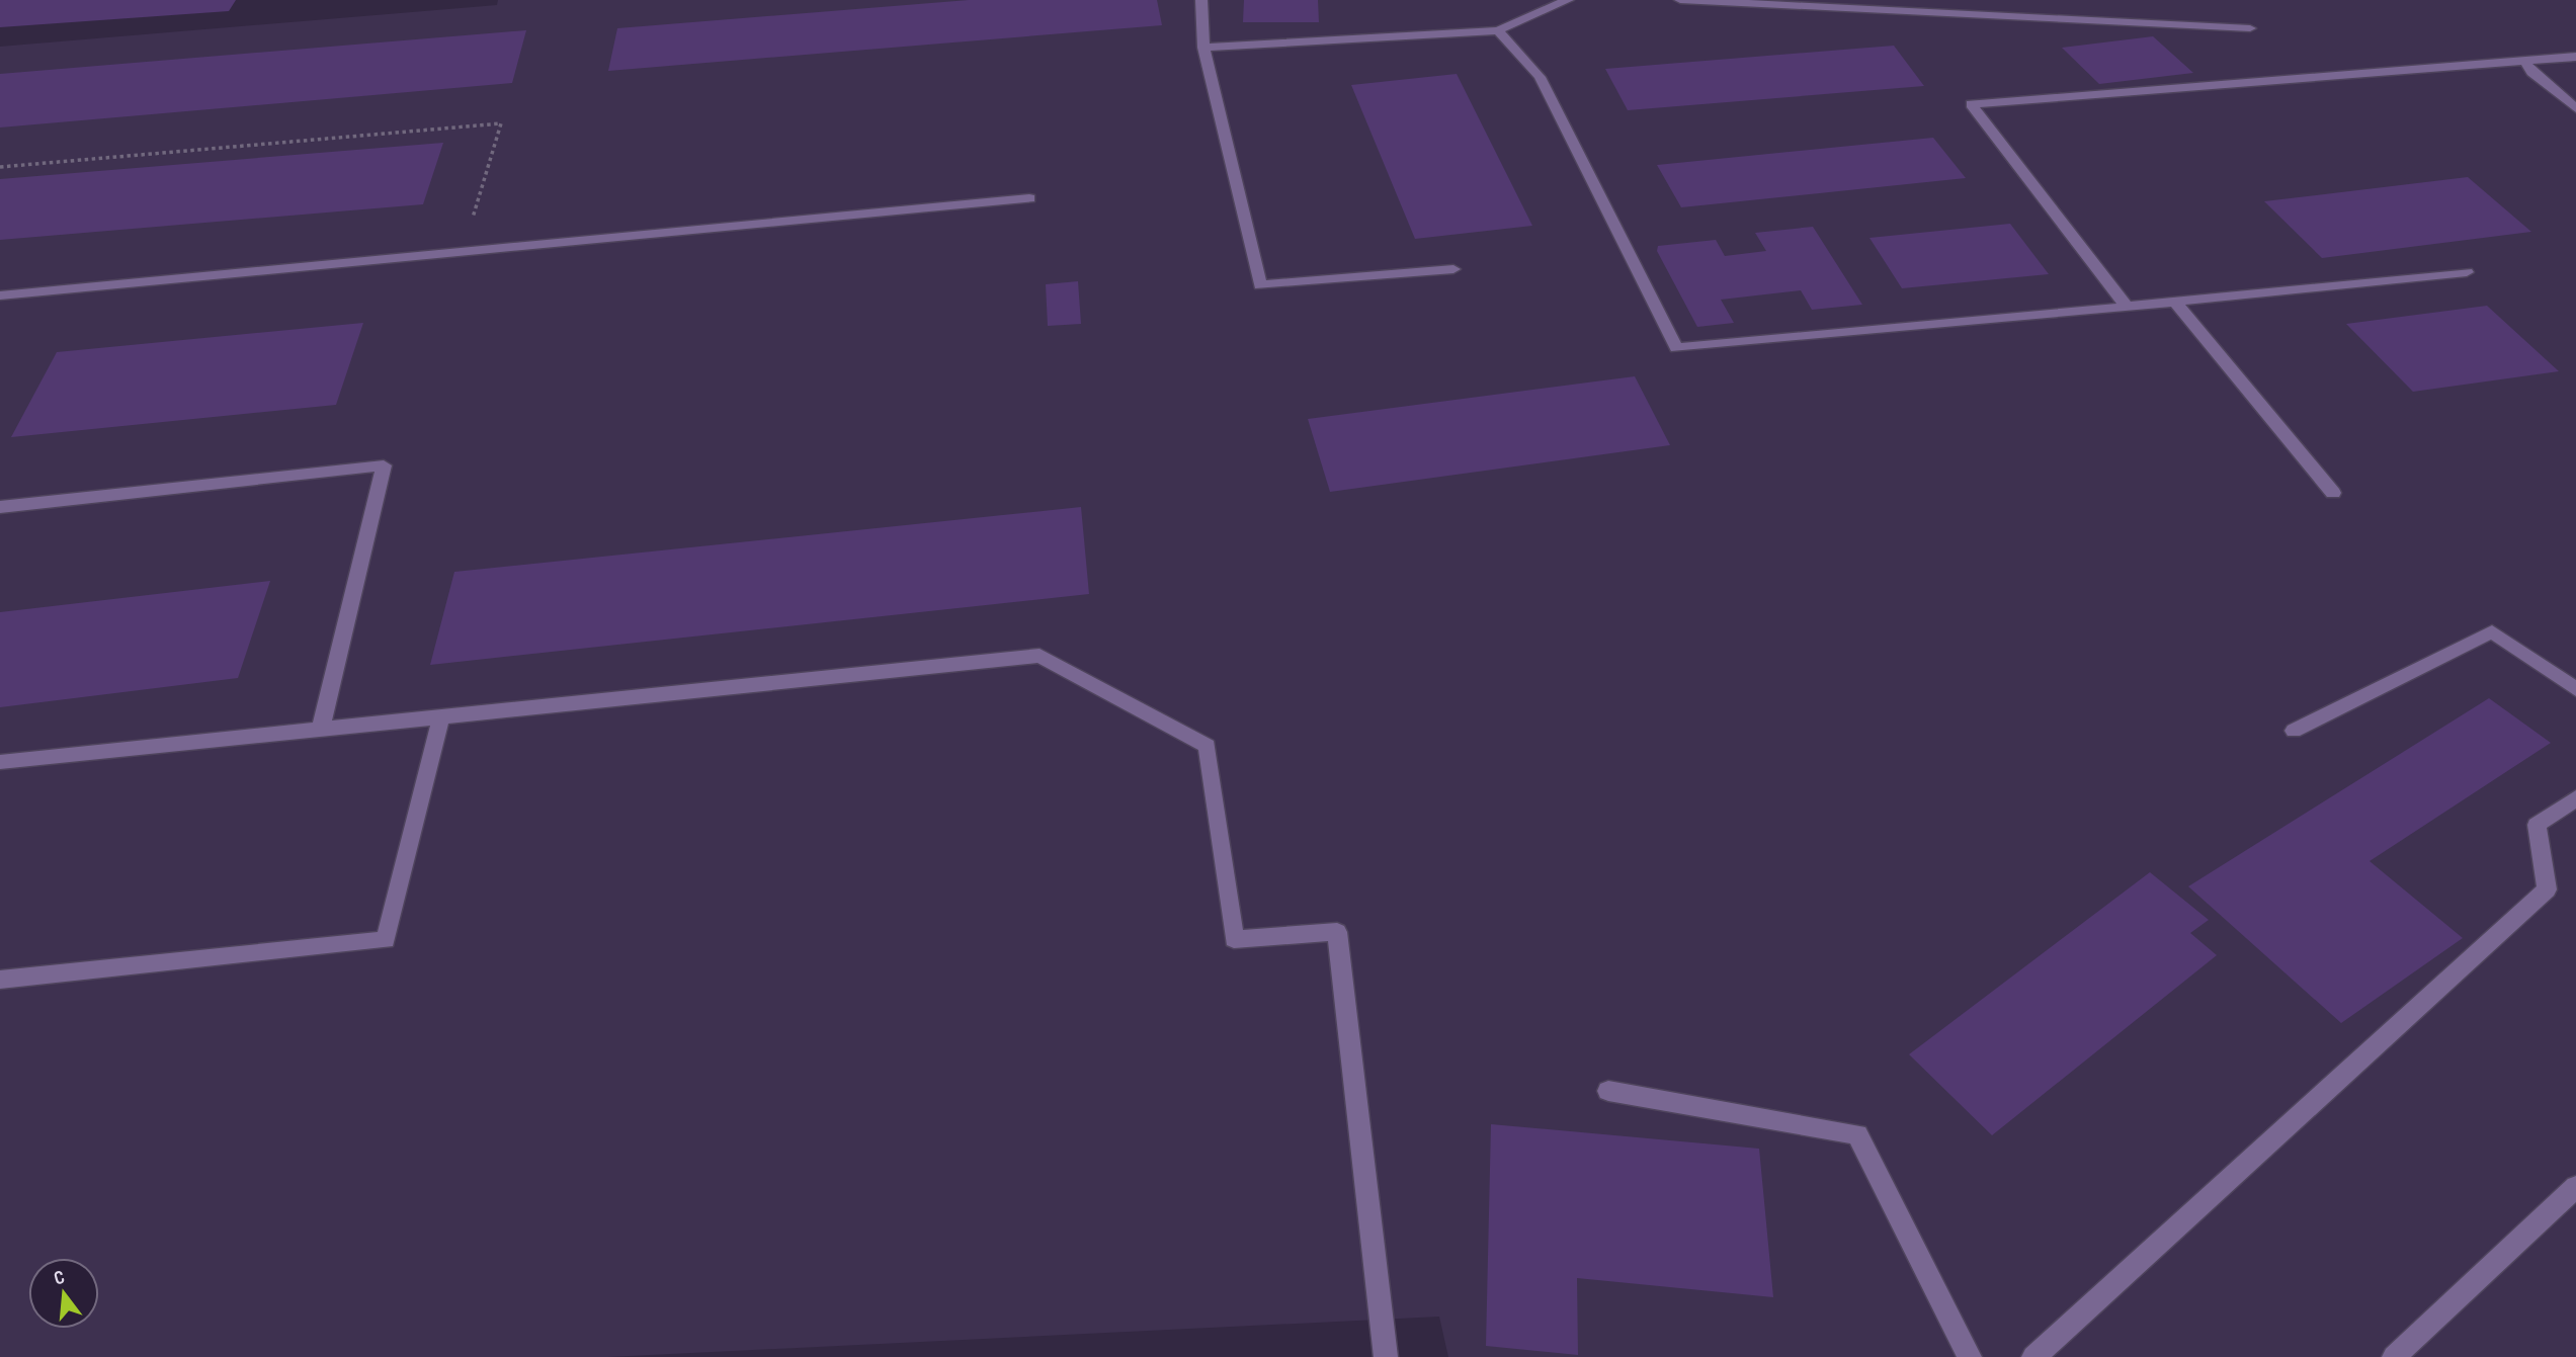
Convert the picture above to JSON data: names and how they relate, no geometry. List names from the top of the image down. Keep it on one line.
{"north":"top"}
